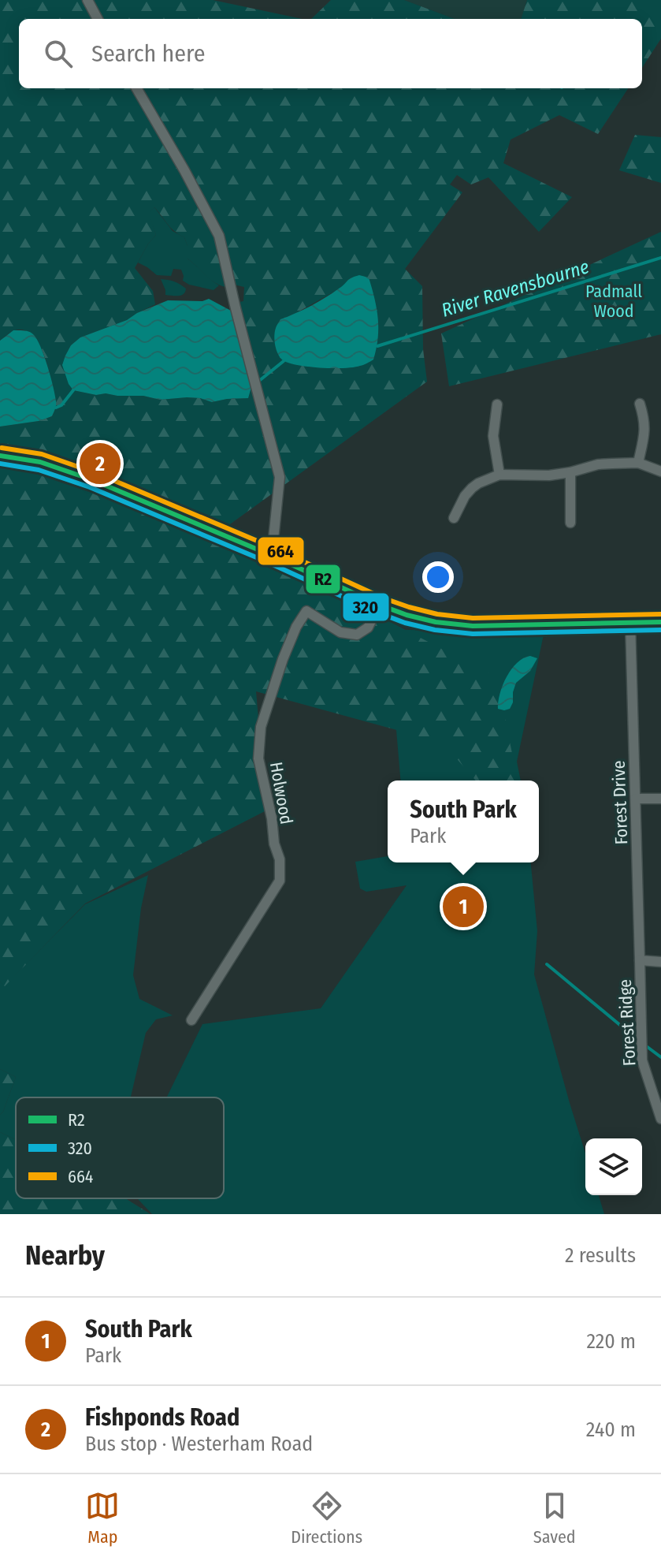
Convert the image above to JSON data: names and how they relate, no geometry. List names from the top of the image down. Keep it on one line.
{"streets":{"street":["Holwood","Forest Drive","Forest Ridge"]},"crossings":[["Forest Drive","Forest Ridge"]],"water":["River Ravensbourne"],"parks":["Padmall Wood"],"lines":["transit line 664","transit line R2","transit line 320"],"legend":["R2","320","664"],"page":{"search":"Search here","pins":["2","1"],"popup":["South Park","Park"],"heading":["Nearby","2 results"],"list":[{"mark":"1","name":"South Park","note":"Park","value":"220 m"},{"mark":"2","name":"Fishponds Road","note":"Bus stop · Westerham Road","value":"240 m"}],"nav":["Map","Directions","Saved"]}}
